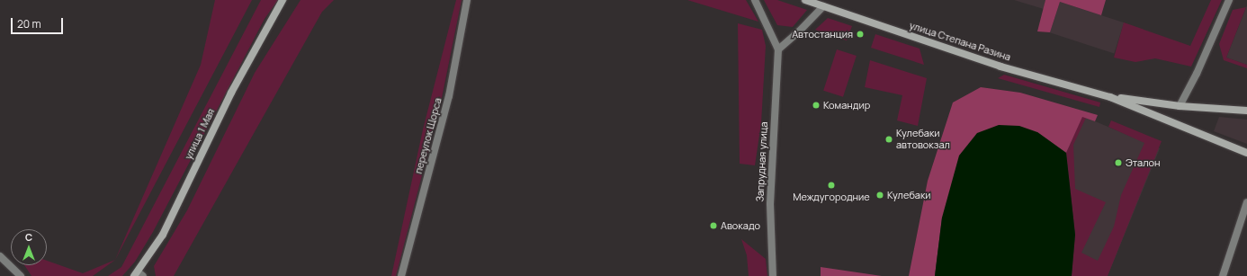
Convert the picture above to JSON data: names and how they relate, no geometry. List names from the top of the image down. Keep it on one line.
{"streets":{"main road":["улица Степана Разина","улица 1 Мая"],"street":["переулок Щорса","Запрудная улица"]},"places":["Автостанция","Командир","Кулебаки автовокзал","Эталон","Междугородние","Кулебаки","Авокадо"],"scale_bar":"20 m","north":"top"}
